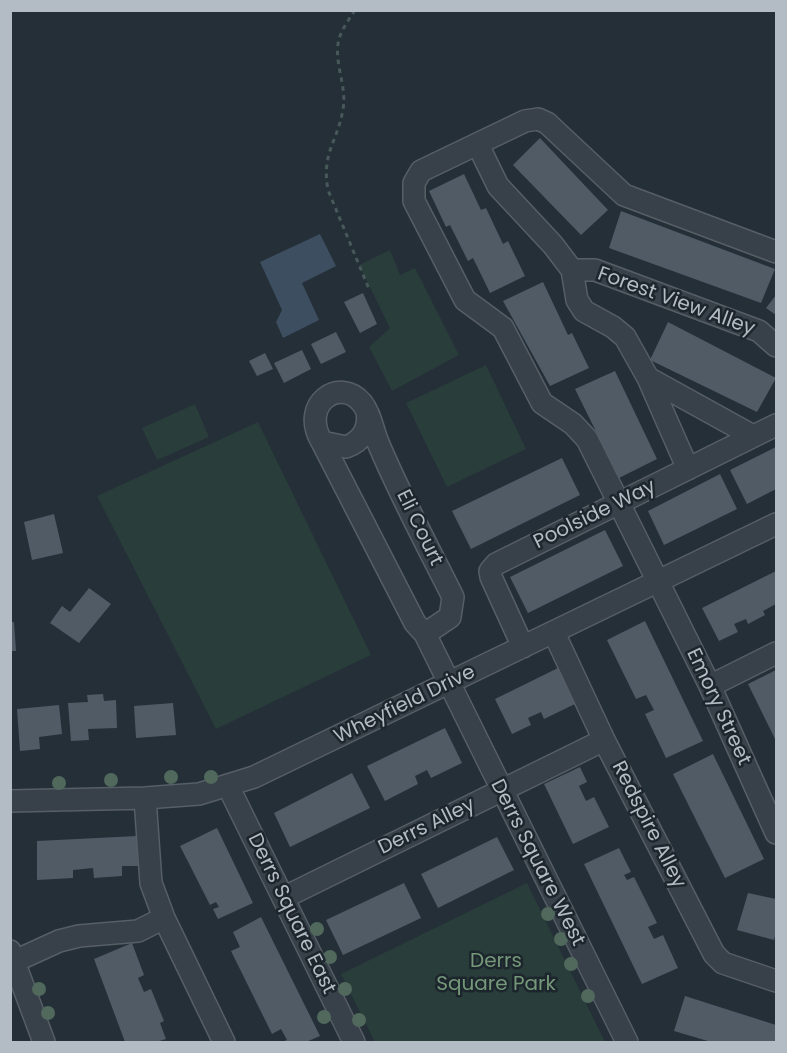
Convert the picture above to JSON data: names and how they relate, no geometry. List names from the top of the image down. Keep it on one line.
{"streets":{"street":["Forest View Alley","Poolside Way","Eli Court","Wheyfield Drive","Emory Street","Redspire Alley","Derrs Alley","Derrs Square West","Derrs Square East"]},"crossings":[["Poolside Way","Wheyfield Drive"],["Poolside Way","Emory Street"],["Wheyfield Drive","Emory Street"],["Wheyfield Drive","Redspire Alley"],["Wheyfield Drive","Derrs Square West"],["Wheyfield Drive","Derrs Square East"],["Redspire Alley","Derrs Alley"],["Derrs Alley","Derrs Square West"],["Derrs Alley","Derrs Square East"]],"parks":["Derrs Square Park"]}
